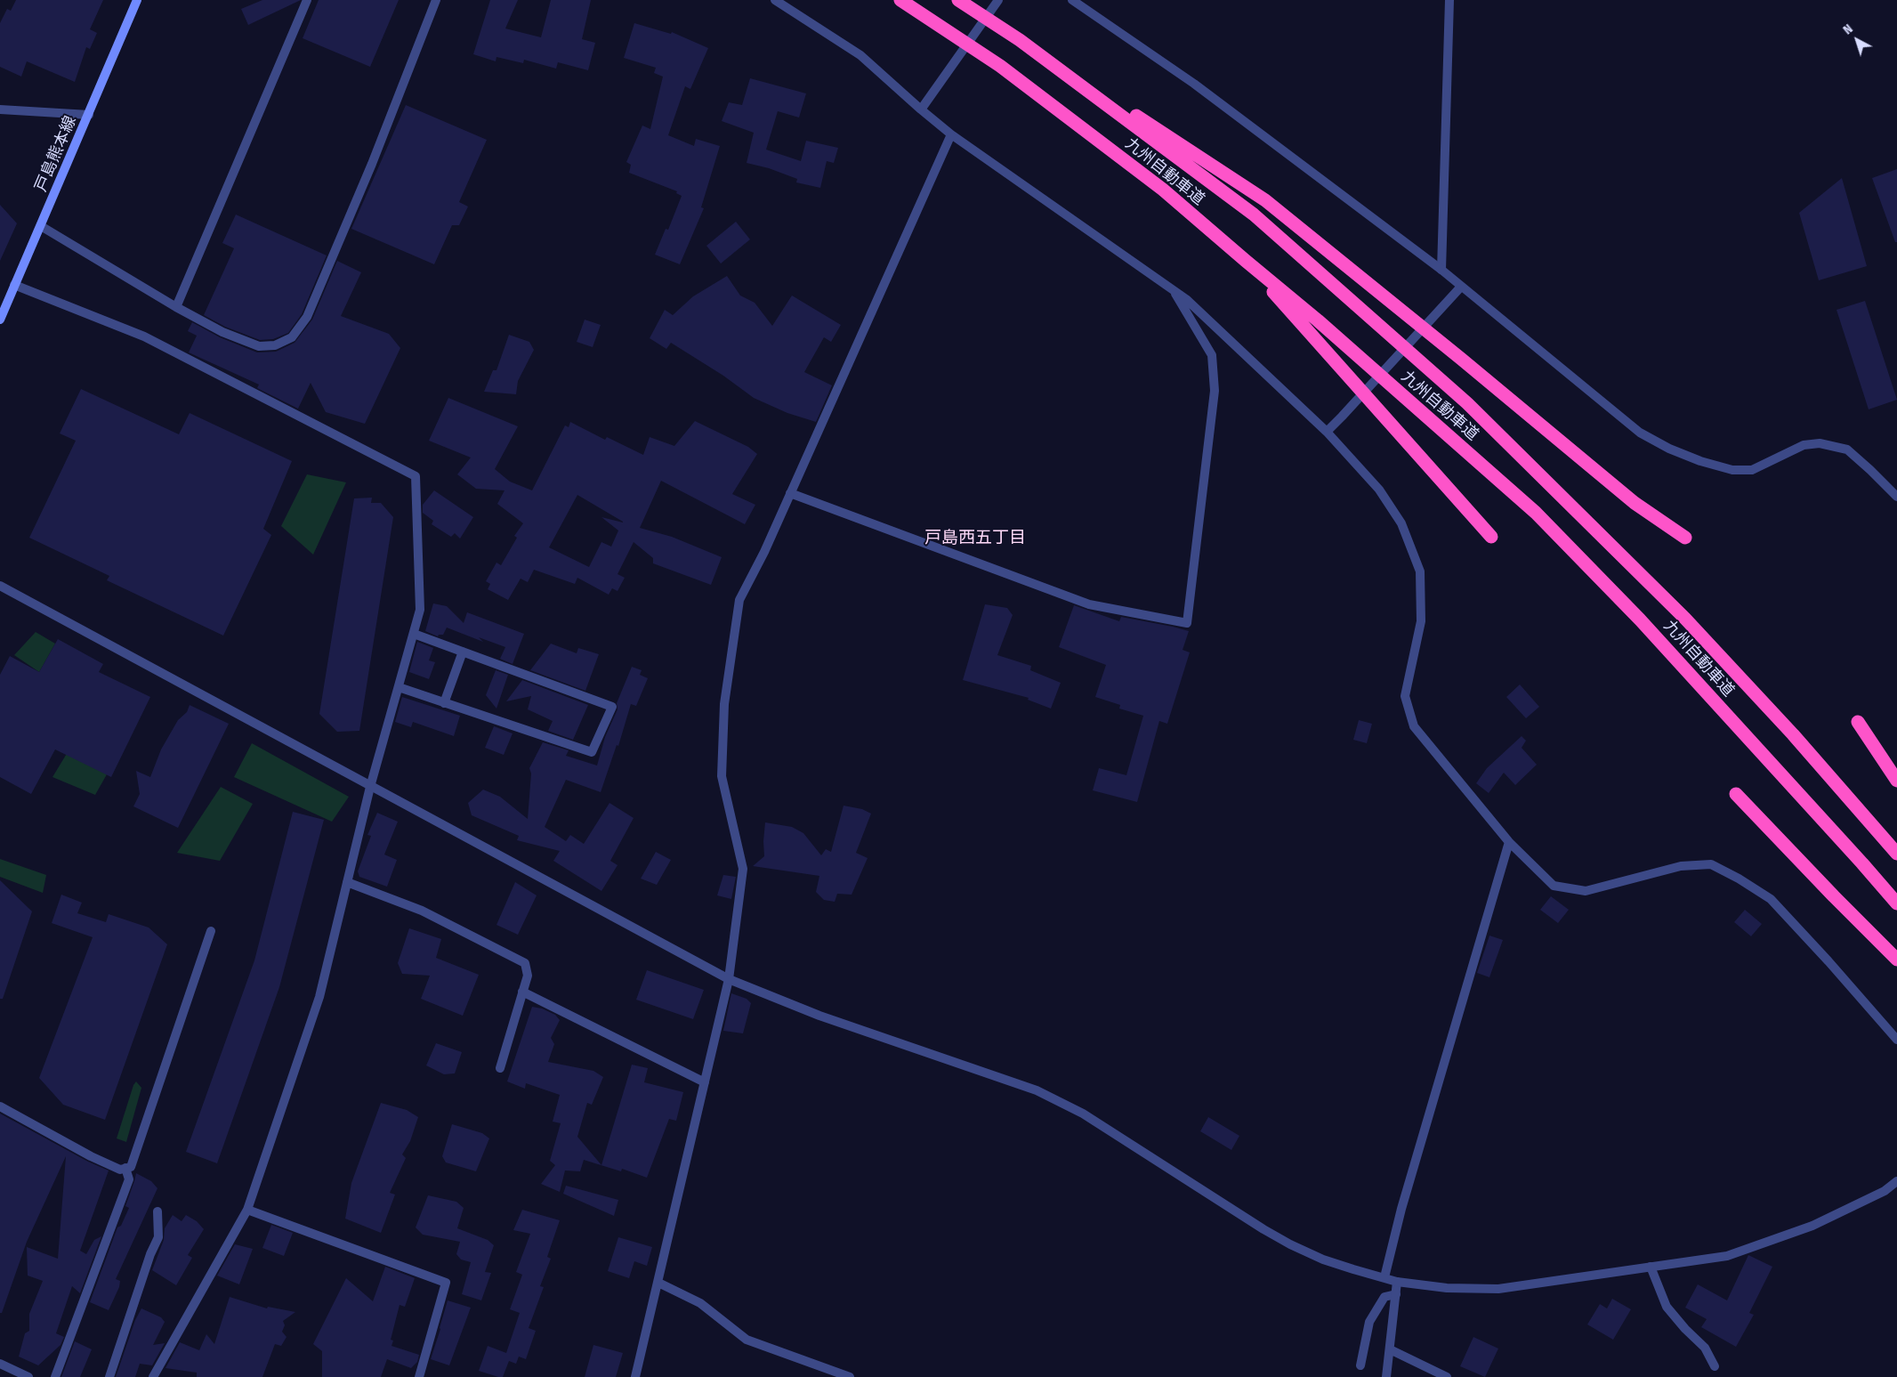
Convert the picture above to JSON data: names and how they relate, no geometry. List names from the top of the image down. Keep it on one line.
{"streets":{"highway":["九州自動車道"],"main road":["戸島熊本線"]},"districts":["戸島西五丁目"],"north":"top left"}
